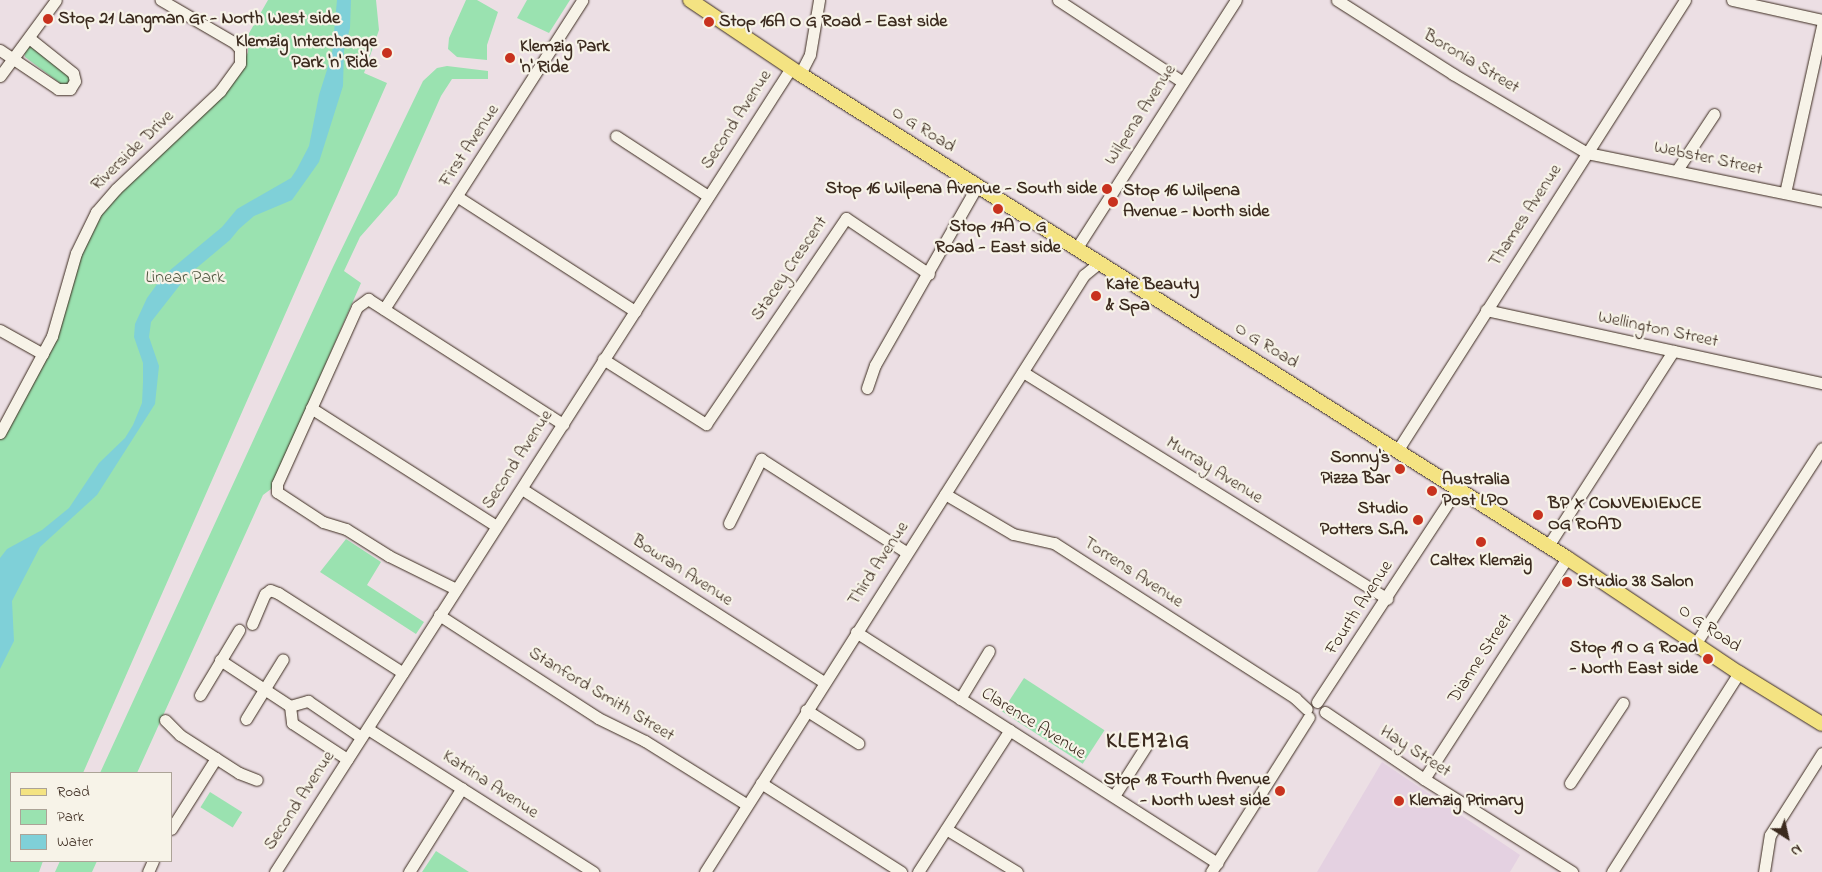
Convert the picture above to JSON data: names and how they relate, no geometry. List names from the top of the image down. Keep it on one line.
{"streets":{"main road":["O G Road"],"street":["Boronia Street","Wilpena Avenue","Second Avenue","First Avenue","Riverside Drive","Webster Street","Thames Avenue","Stacey Crescent","Wellington Street","Murray Avenue","Third Avenue","Bowran Avenue","Torrens Avenue","Fourth Avenue","Dianne Street","Stanford Smith Street","Clarence Avenue","Hay Street","Katrina Avenue"]},"crossings":[["Boronia Street","Webster Street"],["Boronia Street","Thames Avenue"],["Wilpena Avenue","O G Road"],["Wilpena Avenue","Third Avenue"],["Second Avenue","O G Road"],["Second Avenue","Stacey Crescent"],["Second Avenue","Bowran Avenue"],["Second Avenue","Stanford Smith Street"],["Second Avenue","Katrina Avenue"],["O G Road","Thames Avenue"],["O G Road","Third Avenue"],["O G Road","Fourth Avenue"],["O G Road","Dianne Street"],["Webster Street","Thames Avenue"],["Thames Avenue","Wellington Street"],["Murray Avenue","Third Avenue"],["Murray Avenue","Fourth Avenue"],["Third Avenue","Bowran Avenue"],["Third Avenue","Torrens Avenue"],["Third Avenue","Stanford Smith Street"],["Third Avenue","Clarence Avenue"],["Torrens Avenue","Fourth Avenue"],["Torrens Avenue","Hay Street"],["Fourth Avenue","Clarence Avenue"],["Fourth Avenue","Hay Street"],["Dianne Street","Hay Street"]],"districts":["KLEMZIG"],"parks":["Linear Park"],"places":["Stop 21 Langman Gr - North West side","Stop 16A O G Road - East side","Klemzig Interchange Park 'n' Ride","Klemzig Park 'n' Ride","Stop 16 Wilpena Avenue - South side","Stop 16 Wilpena Avenue - North side","Stop 17A O G Road - East side","Kate Beauty & Spa","Sonny's Pizza Bar","Australia Post LPO","BP X CONVENIENCE OG ROAD","Studio Potters S.A.","Caltex Klemzig","Studio 38 Salon","Stop 19 O G Road - North East side","Stop 18 Fourth Avenue - North West side","Klemzig Primary"],"legend":["Road","Park","Water"],"north":"bottom right"}
